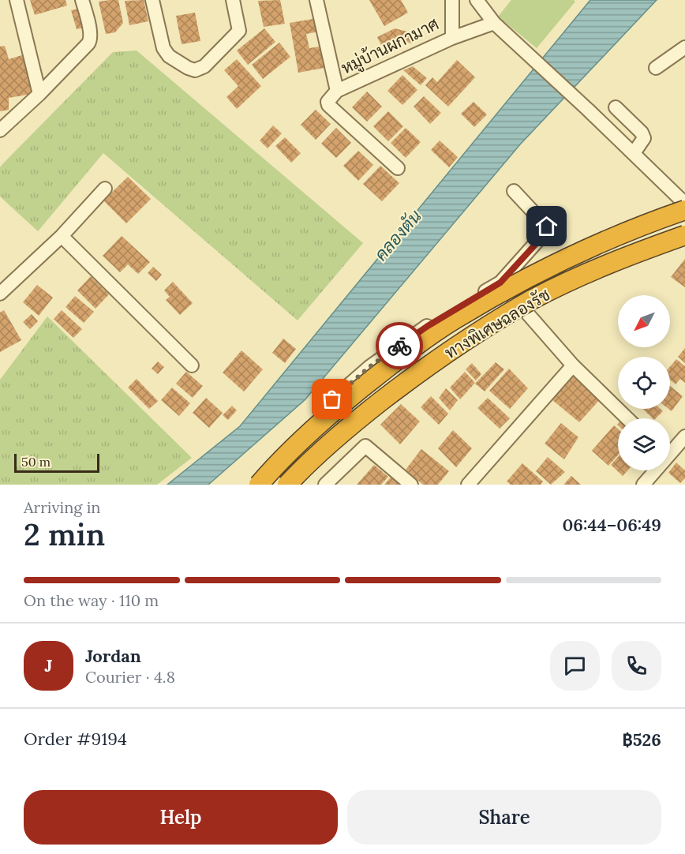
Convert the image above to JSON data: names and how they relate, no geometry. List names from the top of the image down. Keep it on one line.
{"streets":{"highway":["ทางพิเศษฉลองรัช"],"street":["หมู่บ้านผกามาศ"]},"water":["คลองตัน"],"scale_bar":"50 m","north":"bottom left","page":{"scale":"50 m","heading":["2 min","Arriving in","06:44–06:49"],"panel":["Jordan","Courier · 4.8","Order #9194","฿526"],"bar":"On the way · 110 m","round":"J","buttons":["Help","Share"]}}
